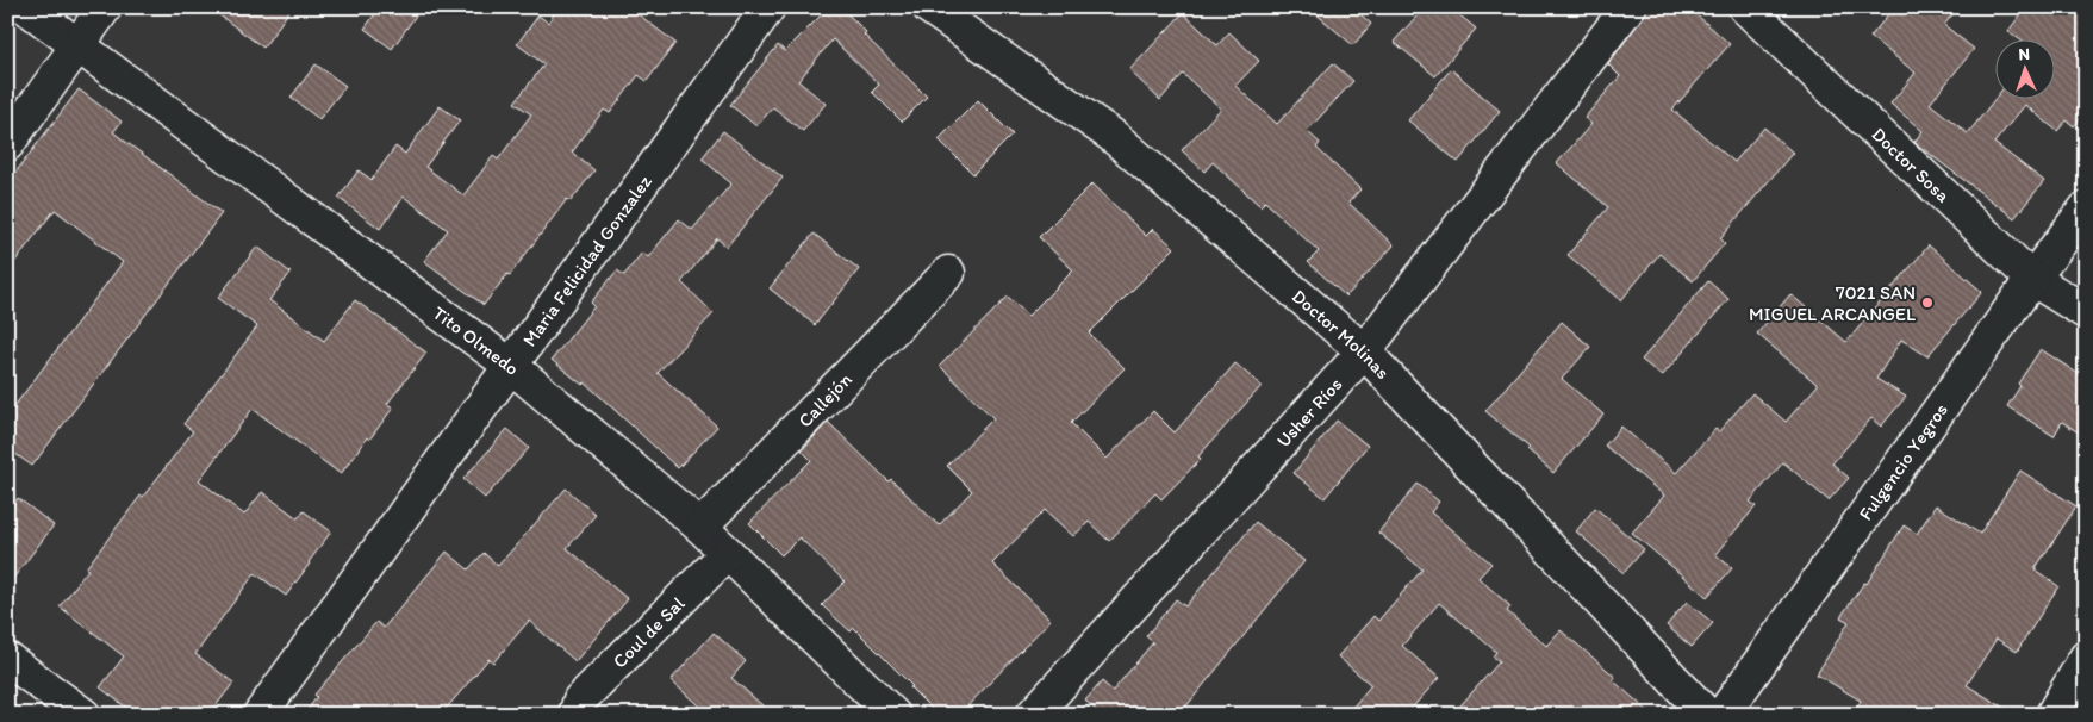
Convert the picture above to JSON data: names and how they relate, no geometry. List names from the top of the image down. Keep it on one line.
{"streets":{"street":["Doctor Sosa","Maria Felicidad Gonzalez","Doctor Molinas","Tito Olmedo","Callejón","Usher Ríos","Fulgencio Yegros","Coul de Sal"]},"crossings":[["Doctor Sosa","Fulgencio Yegros"],["Maria Felicidad Gonzalez","Tito Olmedo"],["Doctor Molinas","Usher Ríos"],["Tito Olmedo","Callejón"],["Tito Olmedo","Coul de Sal"]],"places":["7021 SAN MIGUEL ARCANGEL"],"north":"top"}
